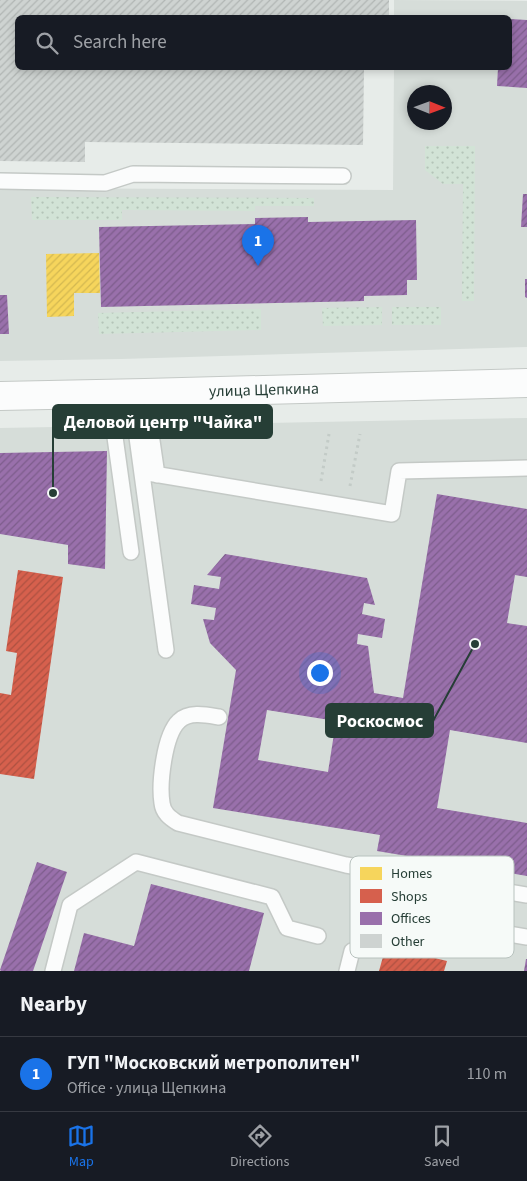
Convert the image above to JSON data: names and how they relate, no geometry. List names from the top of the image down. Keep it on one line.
{"streets":{"street":["улица Щепкина"]},"places":["Деловой центр \"Чайка\"","Роскосмос"],"legend":["Homes","Shops","Offices","Other"],"north":"right","page":{"search":"Search here","pins":"1","heading":"Nearby","list":[{"mark":"1","name":"ГУП \"Московский метрополитен\"","note":"Office · улица Щепкина","value":"110 m"}],"nav":["Map","Directions","Saved"]}}
